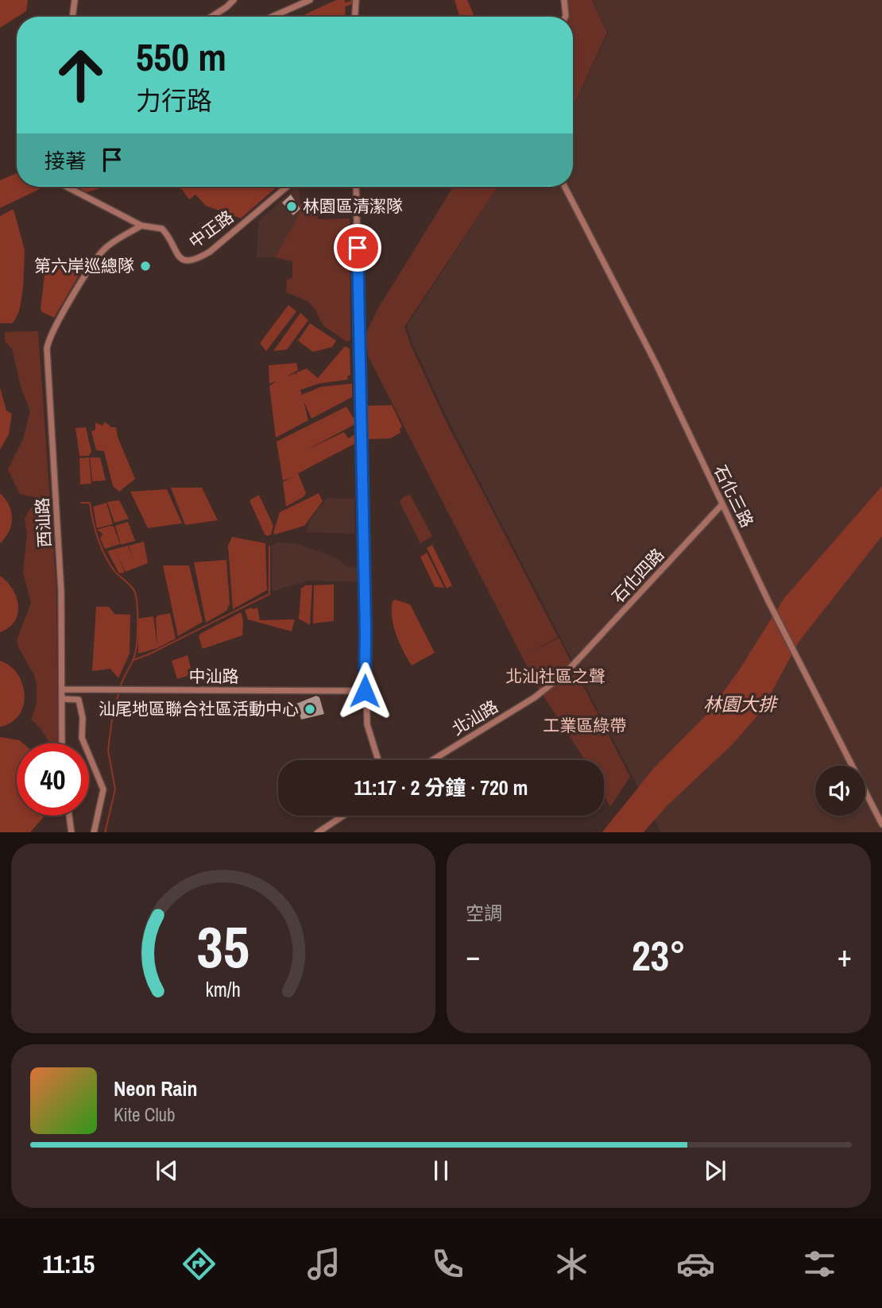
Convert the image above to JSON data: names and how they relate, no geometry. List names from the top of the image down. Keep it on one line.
{"streets":{"street":["中正路","石化三路","西汕路","石化四路","中汕路","北汕路"]},"crossings":[["中正路","西汕路"],["石化三路","石化四路"],["西汕路","中汕路"],["石化四路","北汕路"]],"water":["林園大排"],"parks":["北汕社區之聲","工業區綠帶"],"places":["林園區清潔隊","第六岸巡總隊","汕尾地區聯合社區活動中心"],"page":{"turn":["550 m","力行路"],"then":"接著","limit":"40","trip":"11:17 · 2 分鐘 · 720 m","tile":"空調","heat":["−","23°","+"],"song":["Neon Rain","Kite Club"],"tabs":"11:15","gauge":["35","km/h"]}}
